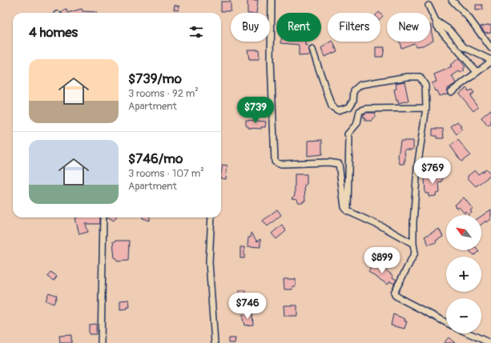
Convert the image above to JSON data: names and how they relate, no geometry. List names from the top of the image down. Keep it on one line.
{"north":"top left","page":{"chip":["Buy","Rent","Filters","New"],"heading":"4 homes","list":[{"name":"$739/mo","note":"3 rooms · 92 m² · Apartment"},{"name":"$746/mo","note":"3 rooms · 107 m² · Apartment"}],"price":["$739","$769","$899","$746"],"map_buttons":["+","−"]}}
